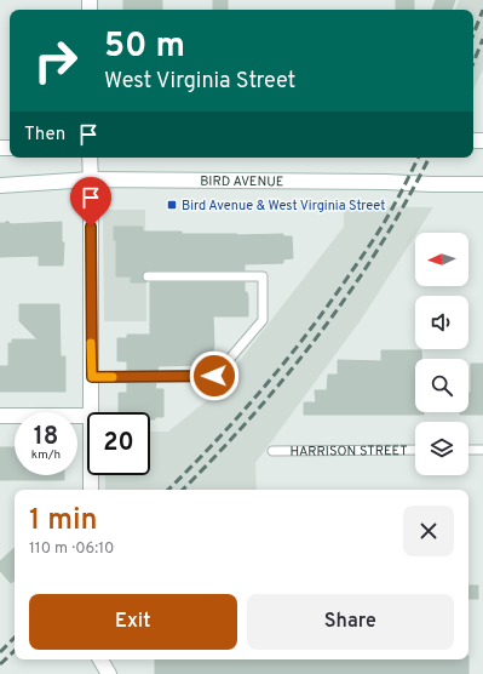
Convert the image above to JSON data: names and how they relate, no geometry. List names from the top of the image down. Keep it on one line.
{"streets":{"main road":["BIRD AVENUE"],"lane":["HARRISON STREET"]},"places":{"transit":["Bird Avenue & West Virginia Street"]},"north":"left","page":{"turn":["50 m","West Virginia Street"],"then":"Then","speed":"18 km/h","limit":"20","heading":["1 min","110 m · 06:10"],"buttons":["Exit","Share"]}}
